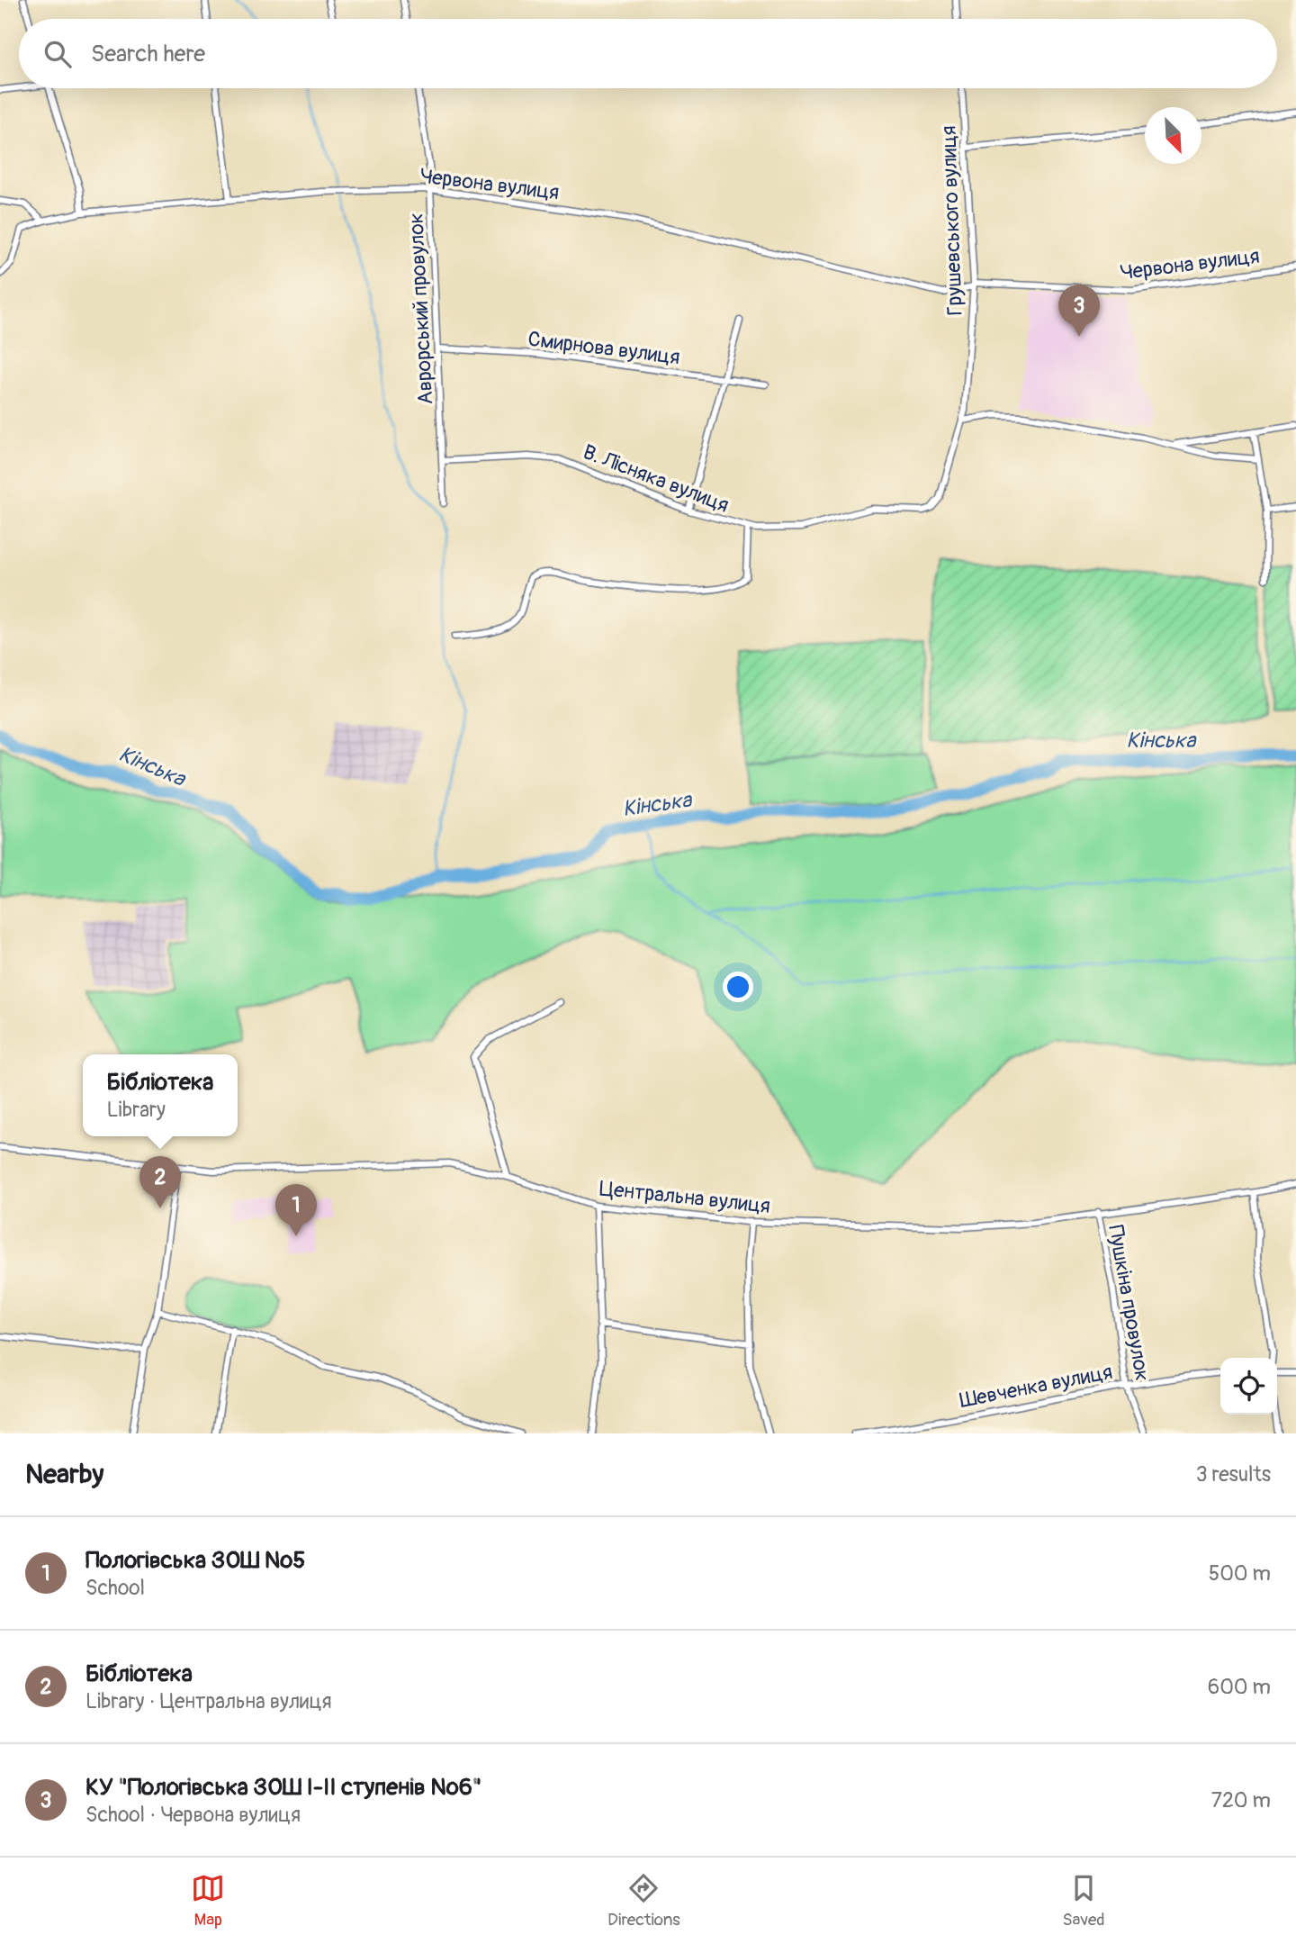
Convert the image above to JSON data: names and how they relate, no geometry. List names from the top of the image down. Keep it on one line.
{"streets":{"street":["Червона вулиця","Грушевського вулиця","Аврорський провулок","Смирнова вулиця","В. Лісняка вулиця","Центральна вулиця","Пушкіна провулок","Шевченка вулиця"]},"crossings":[["Червона вулиця","Грушевського вулиця"],["Червона вулиця","Аврорський провулок"],["Грушевського вулиця","В. Лісняка вулиця"],["Аврорський провулок","Смирнова вулиця"],["Аврорський провулок","В. Лісняка вулиця"],["Центральна вулиця","Пушкіна провулок"],["Пушкіна провулок","Шевченка вулиця"]],"water":["Кінська"],"north":"bottom right","page":{"search":"Search here","pins":["3","2","1"],"popup":["Бібліотека","Library"],"heading":["Nearby","3 results"],"list":[{"mark":"1","name":"Пологівська ЗОШ №5","note":"School","value":"500 m"},{"mark":"2","name":"Бібліотека","note":"Library · Центральна вулиця","value":"600 m"},{"mark":"3","name":"КУ \"Пологівська ЗОШ І-ІІ ступенів №6\"","note":"School · Червона вулиця","value":"720 m"}],"nav":["Map","Directions","Saved"]}}
